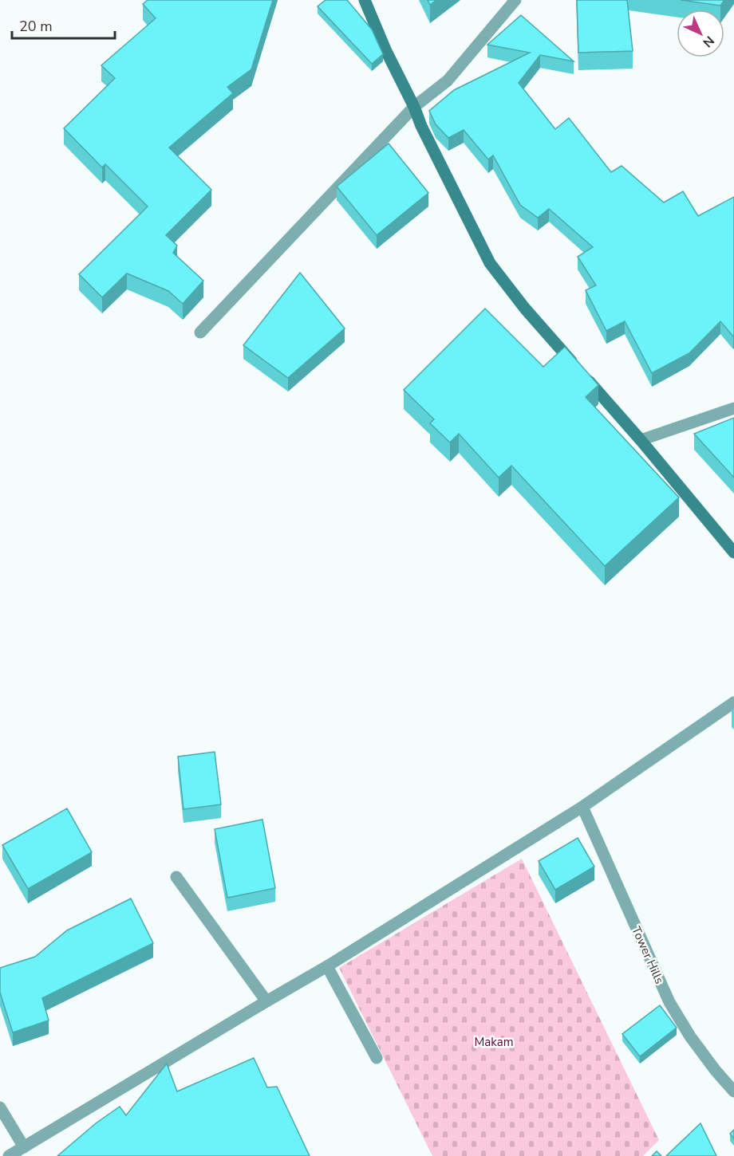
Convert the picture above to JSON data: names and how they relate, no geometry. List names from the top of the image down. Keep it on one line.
{"streets":{"street":["Tower Hills"]},"parks":["Makam"],"scale_bar":"20 m","north":"bottom right"}
